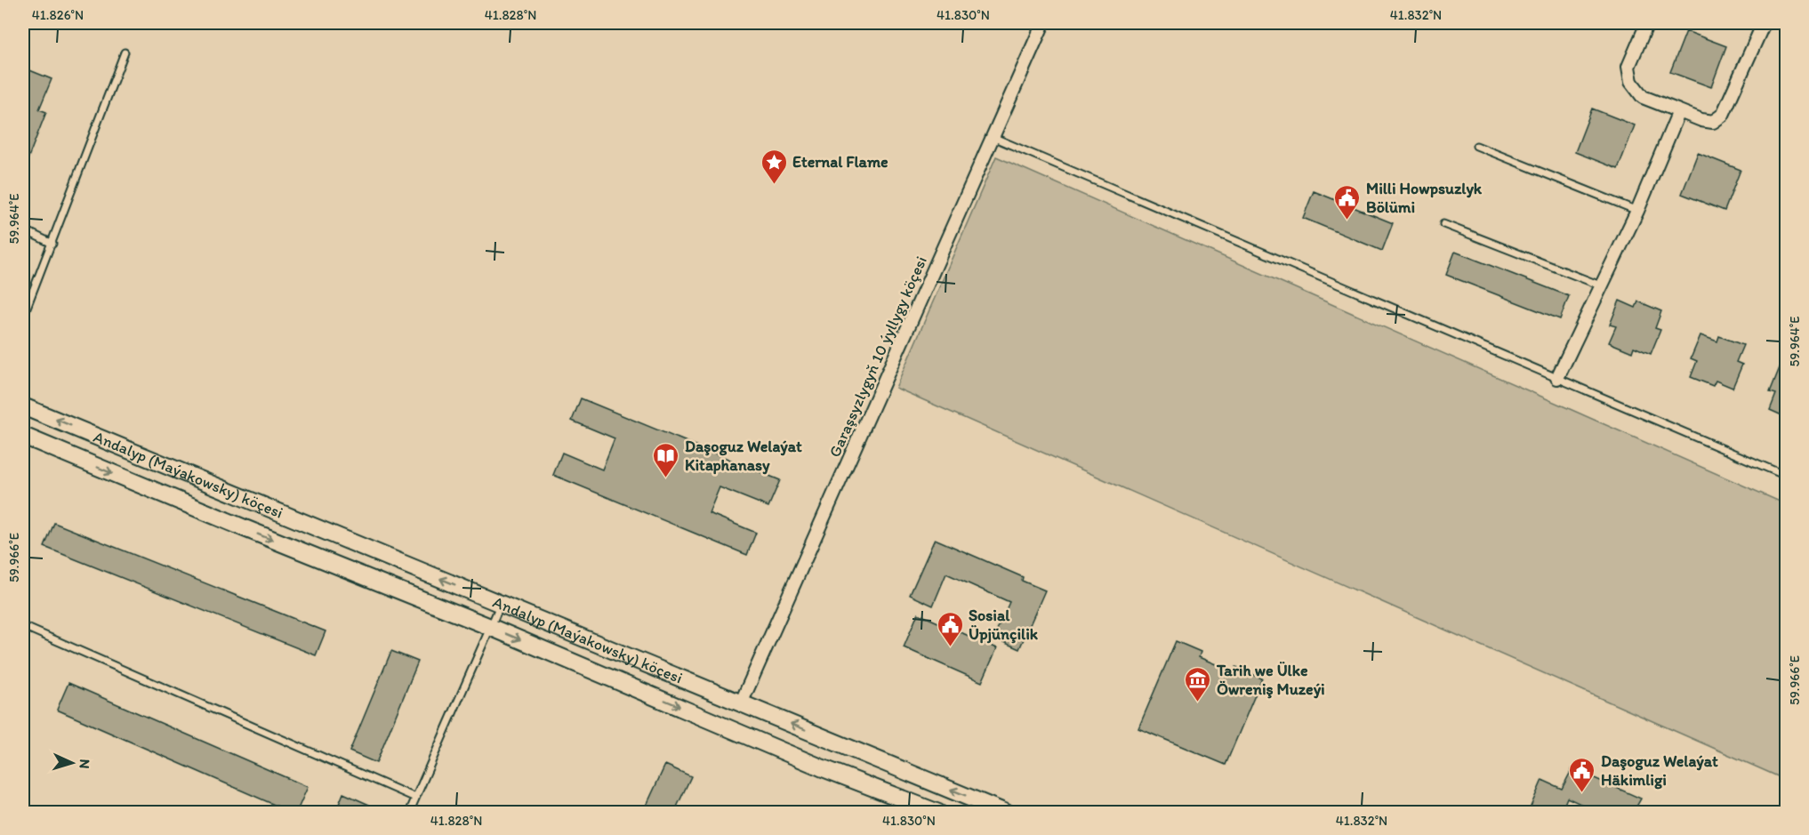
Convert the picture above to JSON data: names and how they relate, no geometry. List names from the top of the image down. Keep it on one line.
{"streets":{"main road":["Andalyp (Maýakowsky) köçesi"],"street":["Garaşsyzlygyň 10 ýyllygy köçesi"]},"crossings":[["Garaşsyzlygyň 10 ýyllygy köçesi","Andalyp (Maýakowsky) köçesi"]],"places":{"place":["Eternal Flame"],"public building":["Milli Howpsuzlyk Bölümi","Sosial Üpjünçilik","Daşoguz Welaýat Häkimligi"],"library":["Daşoguz Welaýat Kitaphanasy"],"museum":["Tarih we Ülke Öwreniş Muzeýi"]},"north":"right","coordinates":["41.826°N","41.828°N","41.830°N","41.832°N","59.964°E","59.966°E"]}
